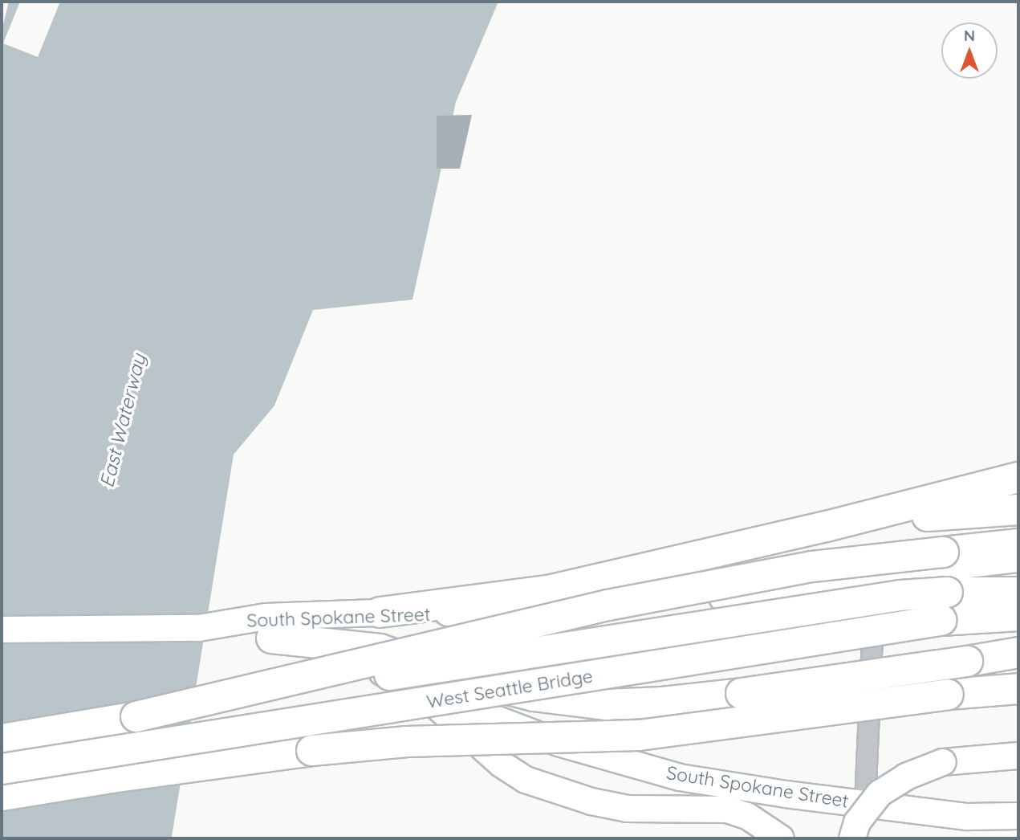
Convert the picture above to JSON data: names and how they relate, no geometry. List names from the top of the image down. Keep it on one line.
{"streets":{"highway":["West Seattle Bridge"],"main road":["South Spokane Street"]},"water":["East Waterway"],"north":"top"}
